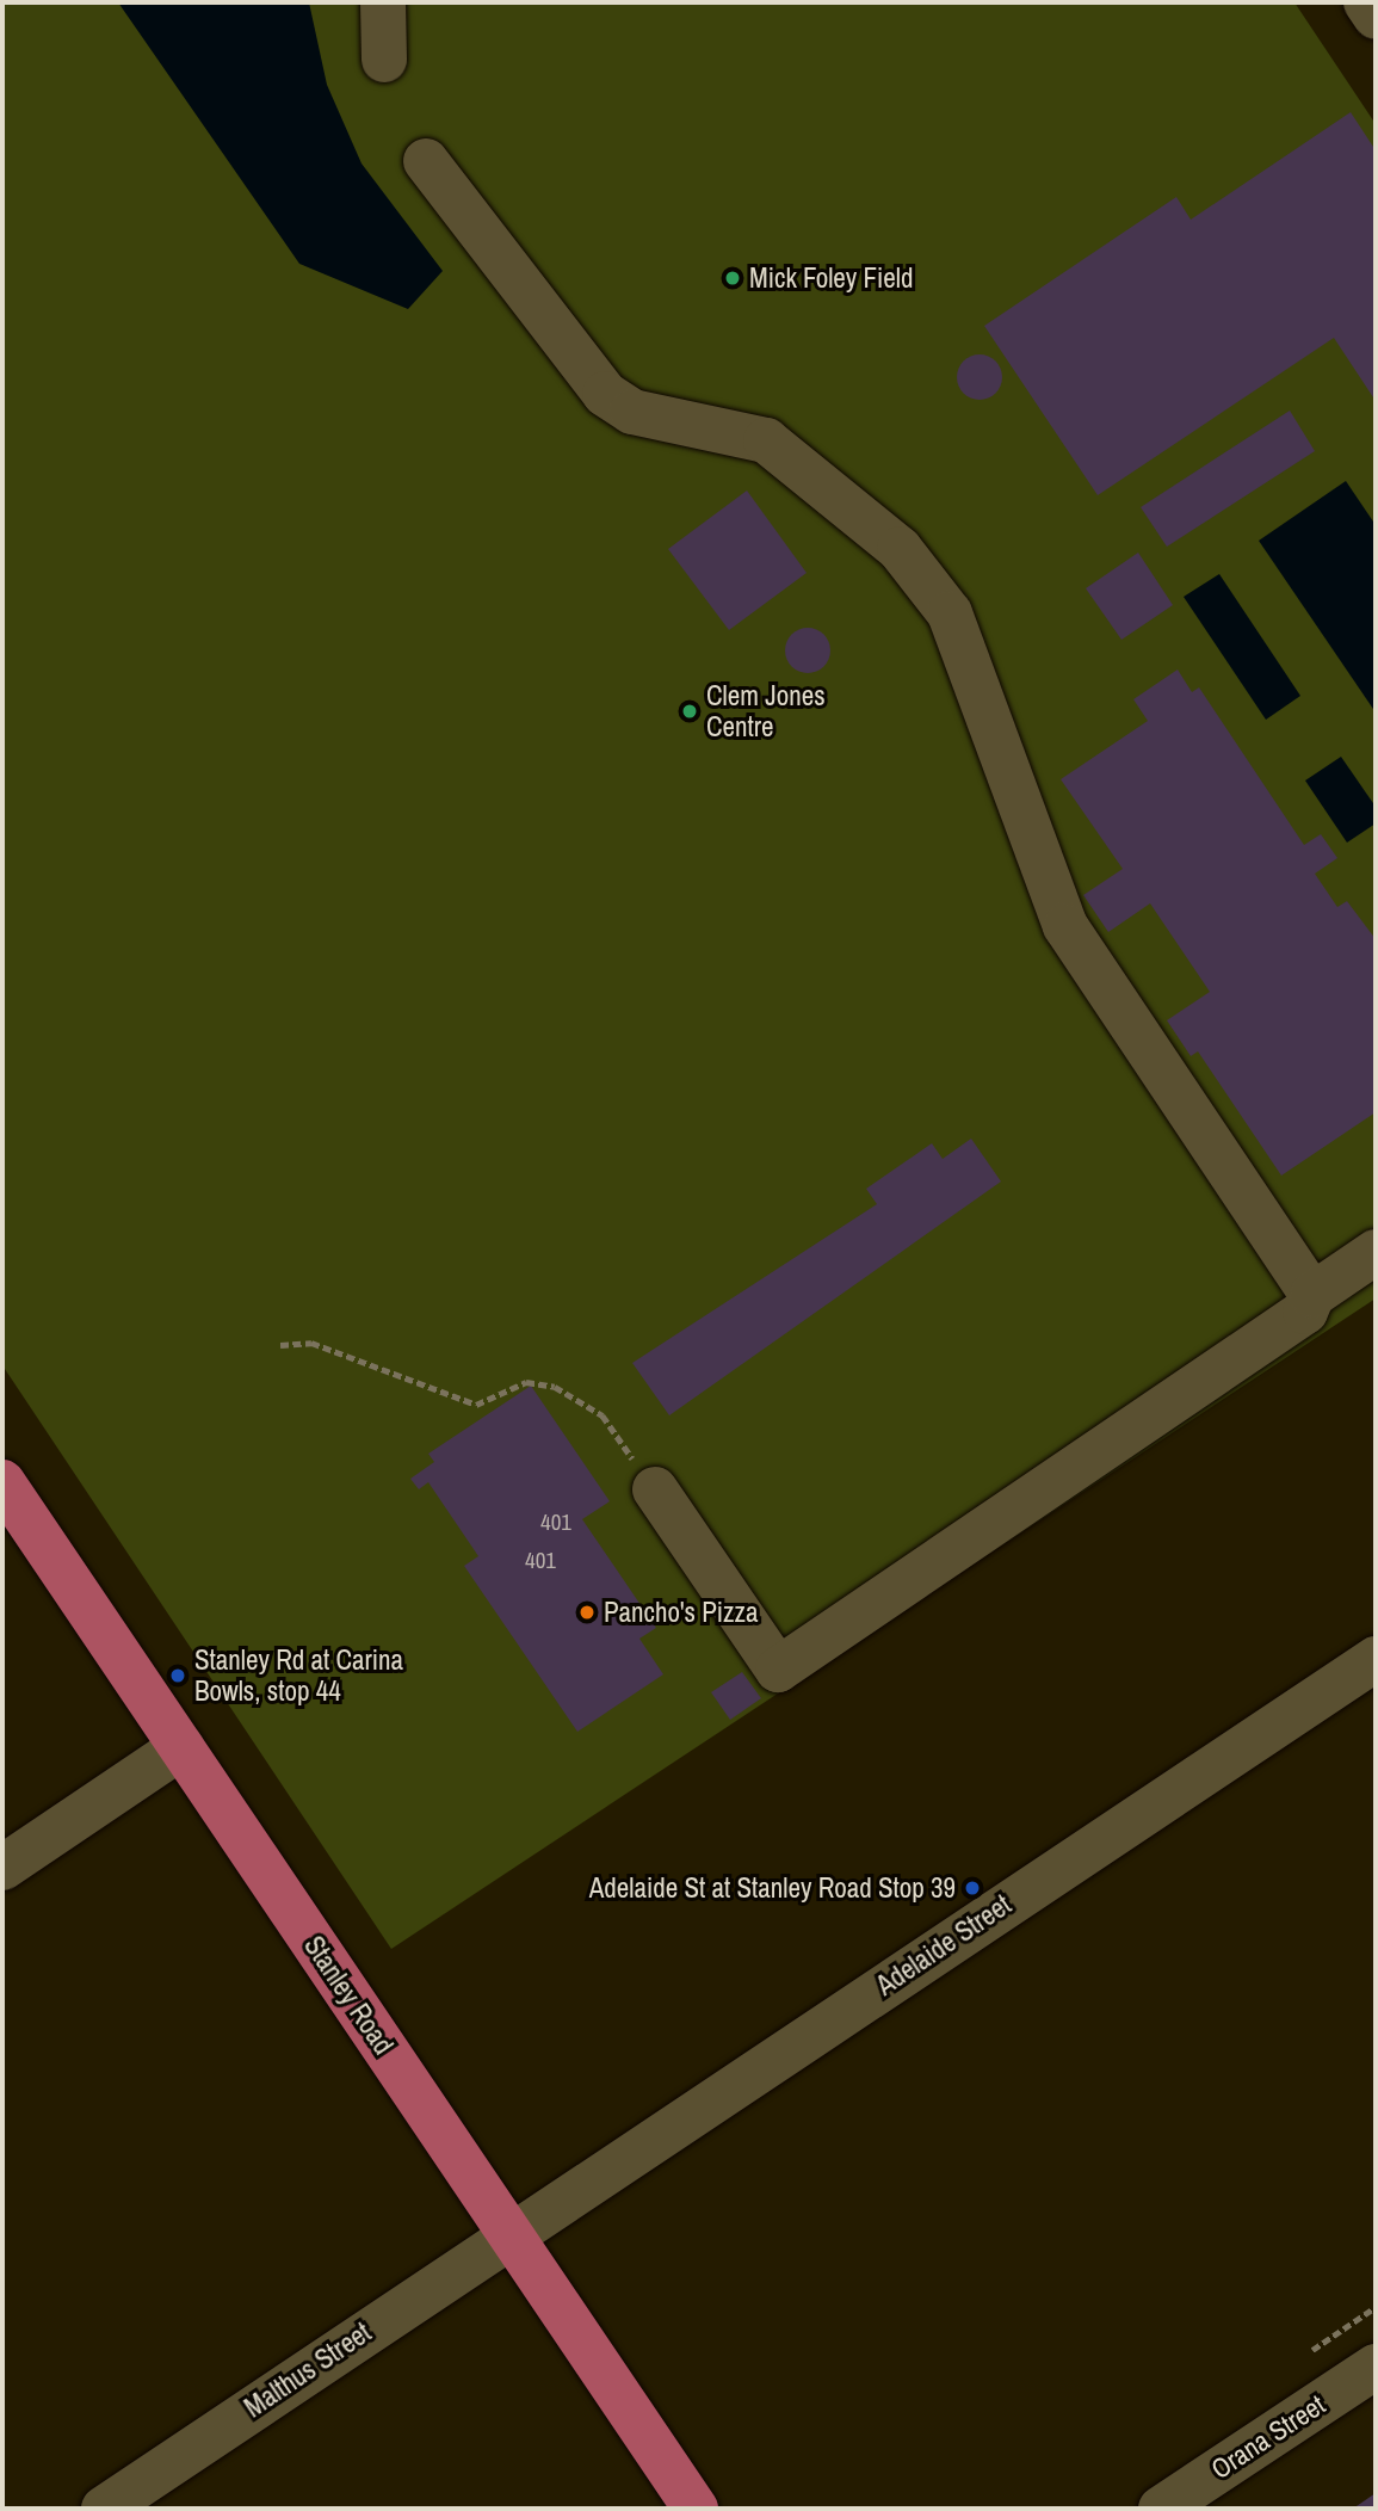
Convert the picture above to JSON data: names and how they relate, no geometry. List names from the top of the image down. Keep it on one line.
{"streets":{"main road":["Stanley Road"],"street":["Adelaide Street","Malthus Street","Orana Street"]},"crossings":[["Adelaide Street","Stanley Road"],["Adelaide Street","Malthus Street"],["Stanley Road","Malthus Street"]],"places":["Mick Foley Field","Clem Jones Centre","Pancho's Pizza","Stanley Rd at Carina Bowls, stop 44","Adelaide St at Stanley Road Stop 39"],"house_numbers":["401","401"]}
